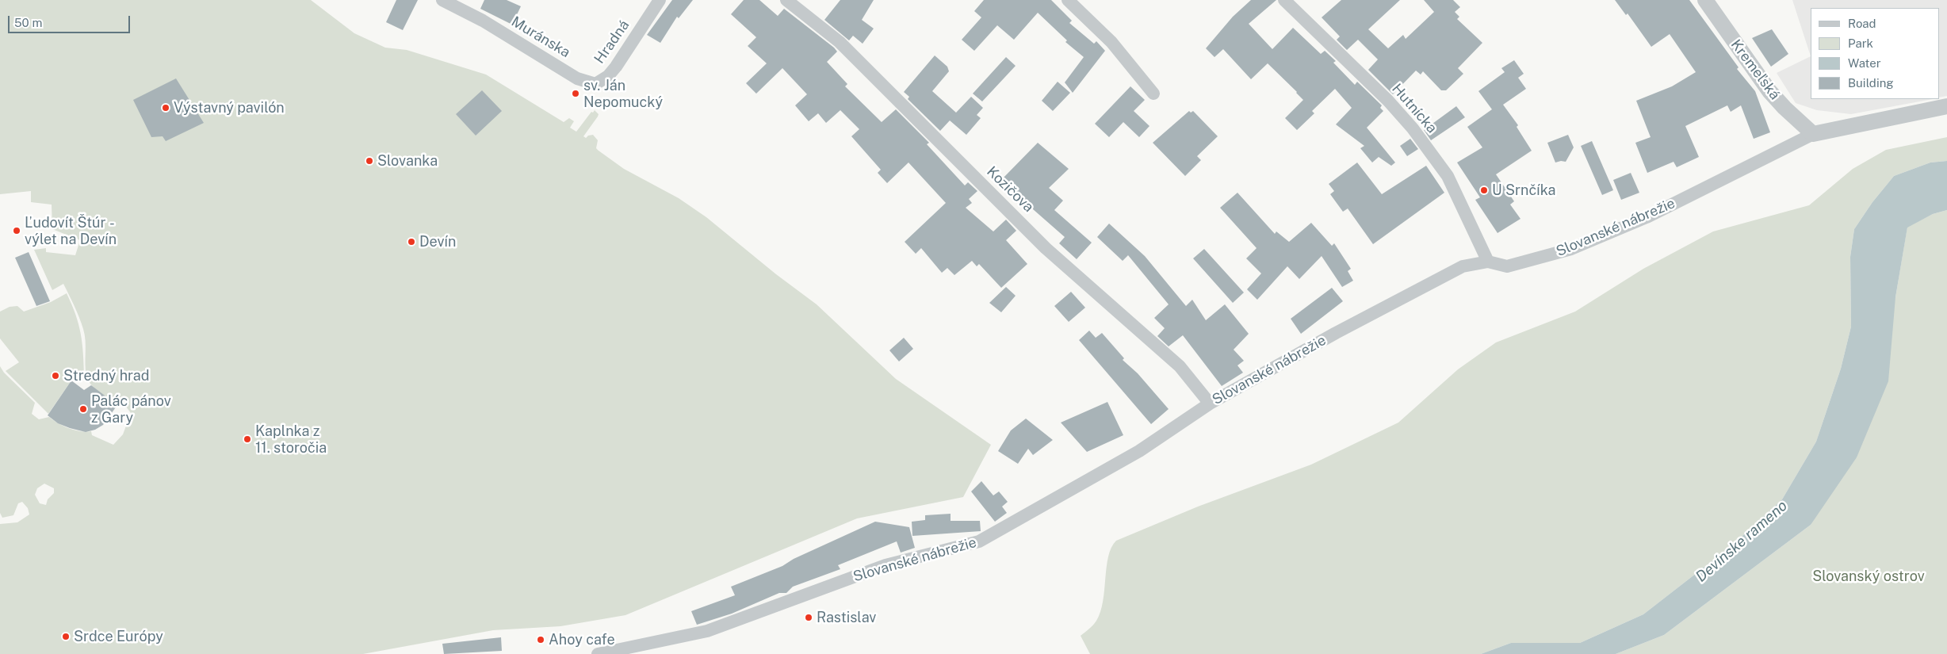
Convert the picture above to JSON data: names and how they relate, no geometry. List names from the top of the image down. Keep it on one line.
{"streets":{"street":["Muránska","Hradná","Kremeľská","Hutnícka","Kozičova","Slovanské nábrežie"]},"crossings":[["Muránska","Hradná"],["Kremeľská","Slovanské nábrežie"],["Hutnícka","Slovanské nábrežie"],["Kozičova","Slovanské nábrežie"]],"water":["Devínske rameno"],"parks":["Slovanský ostrov"],"places":["sv. Ján Nepomucký","Výstavný pavilón","Slovanka","U Srnčíka","Ľudovít Štúr - výlet na Devín","Devín","Stredný hrad","Palác pánov z Gary","Kaplnka z 11. storočia","Rastislav","Srdce Európy","Ahoy cafe"],"legend":["Road","Park","Water","Building"],"scale_bar":"50 m"}
